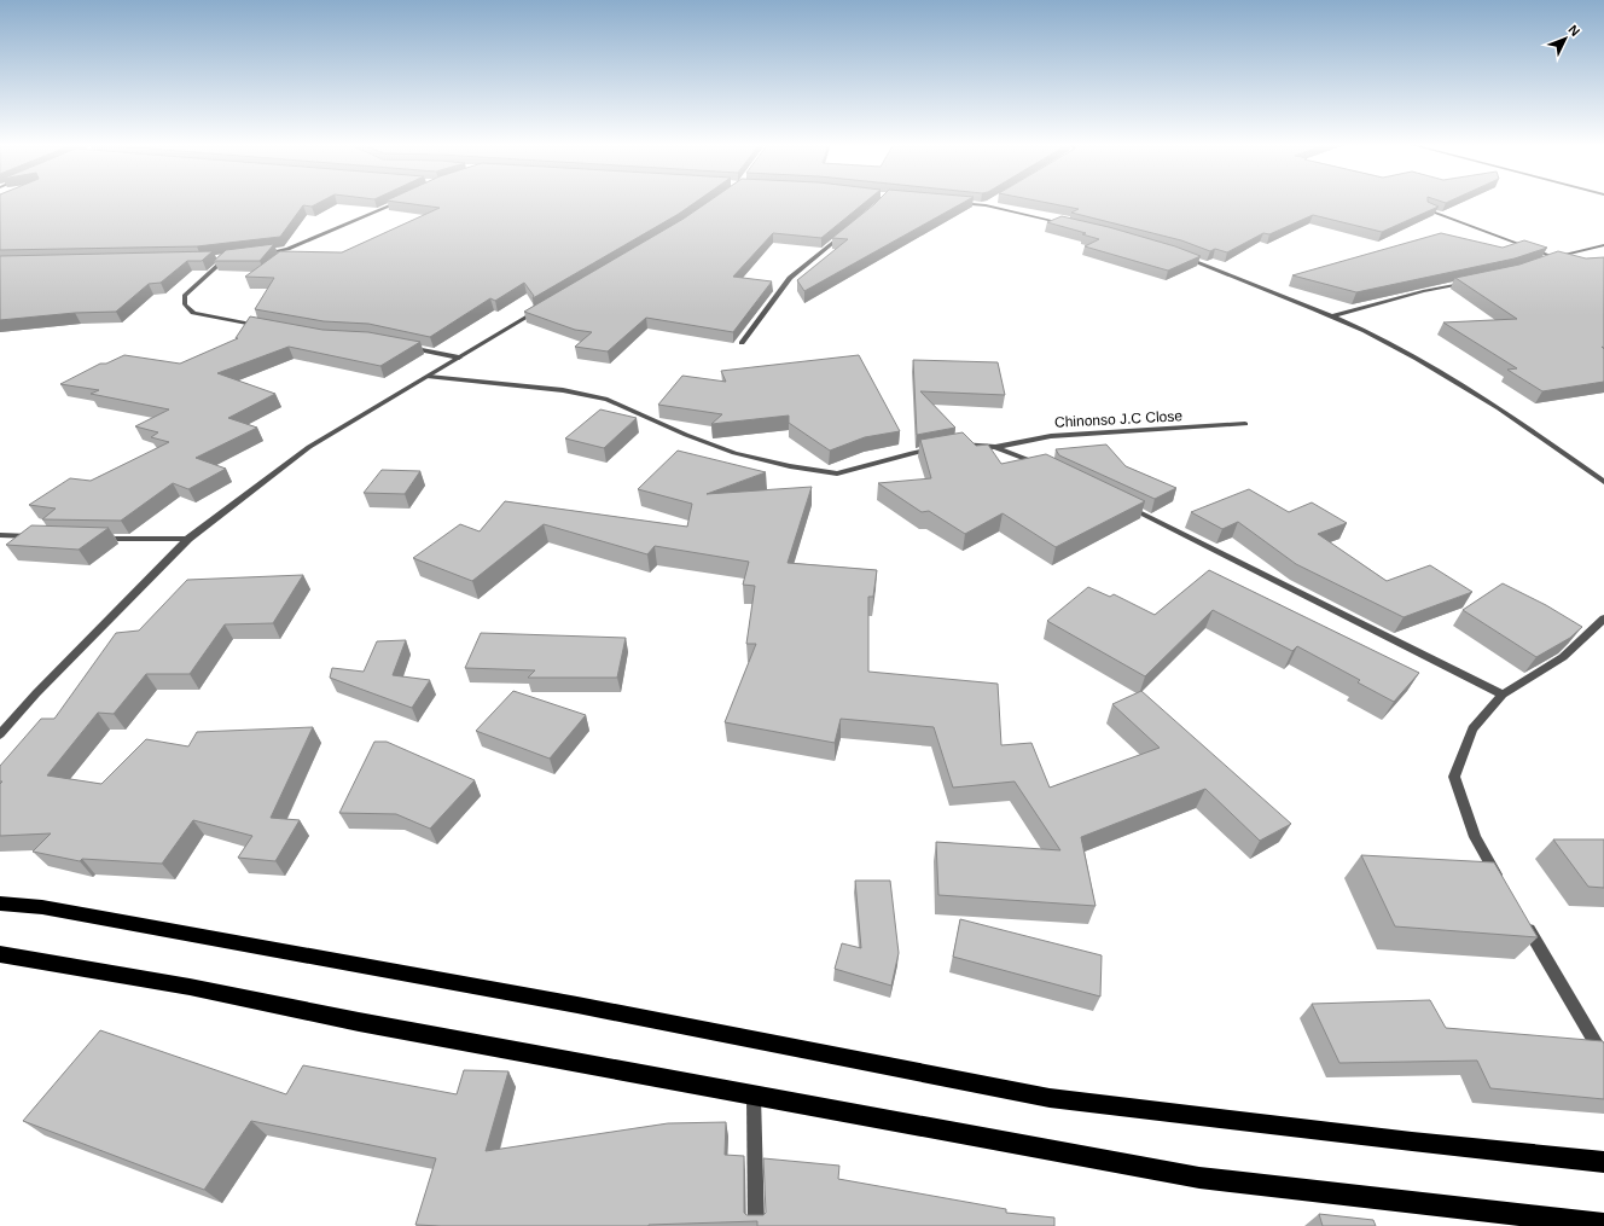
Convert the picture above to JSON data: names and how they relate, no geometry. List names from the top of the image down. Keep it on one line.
{"streets":{"street":["Chinonso J.C Close"]},"north":"top right"}
